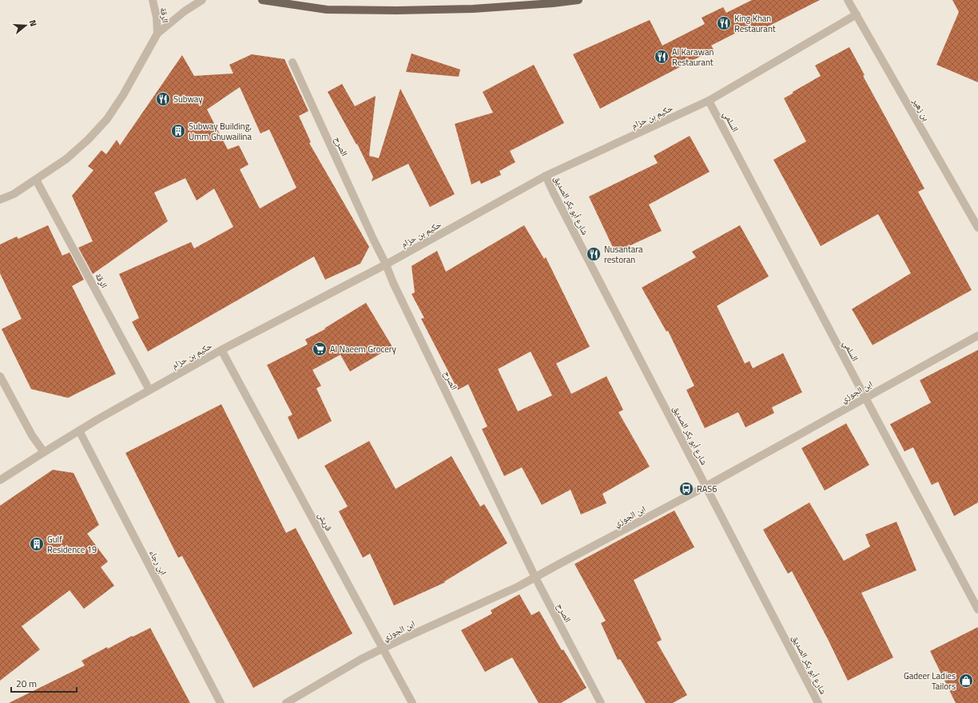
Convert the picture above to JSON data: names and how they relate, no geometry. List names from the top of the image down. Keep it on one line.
{"streets":{"street":["الرقة","بن زهير","حكيم بن حزام","السلمي","الصرح","شارع أبو بكر الصديق","ابن الجوزي","قريش","ابن رجاء"]},"crossings":[["الرقة","حكيم بن حزام"],["بن زهير","حكيم بن حزام"],["حكيم بن حزام","السلمي"],["حكيم بن حزام","الصرح"],["حكيم بن حزام","شارع أبو بكر الصديق"],["حكيم بن حزام","قريش"],["حكيم بن حزام","ابن رجاء"],["السلمي","ابن الجوزي"],["الصرح","ابن الجوزي"],["شارع أبو بكر الصديق","ابن الجوزي"],["ابن الجوزي","قريش"]],"places":{"restaurant":["King Khan Restaurant","Al Karawan Restaurant","Subway","Nusantara restoran"],"building":["Subway Building, Umm Ghuwailina","Gulf Residence 19"],"supermarket":["Al Naeem Grocery"],"bus stop":["RAS6"],"shop":["Gadeer Ladies Tailors"]},"scale_bar":"20 m","north":"right"}
